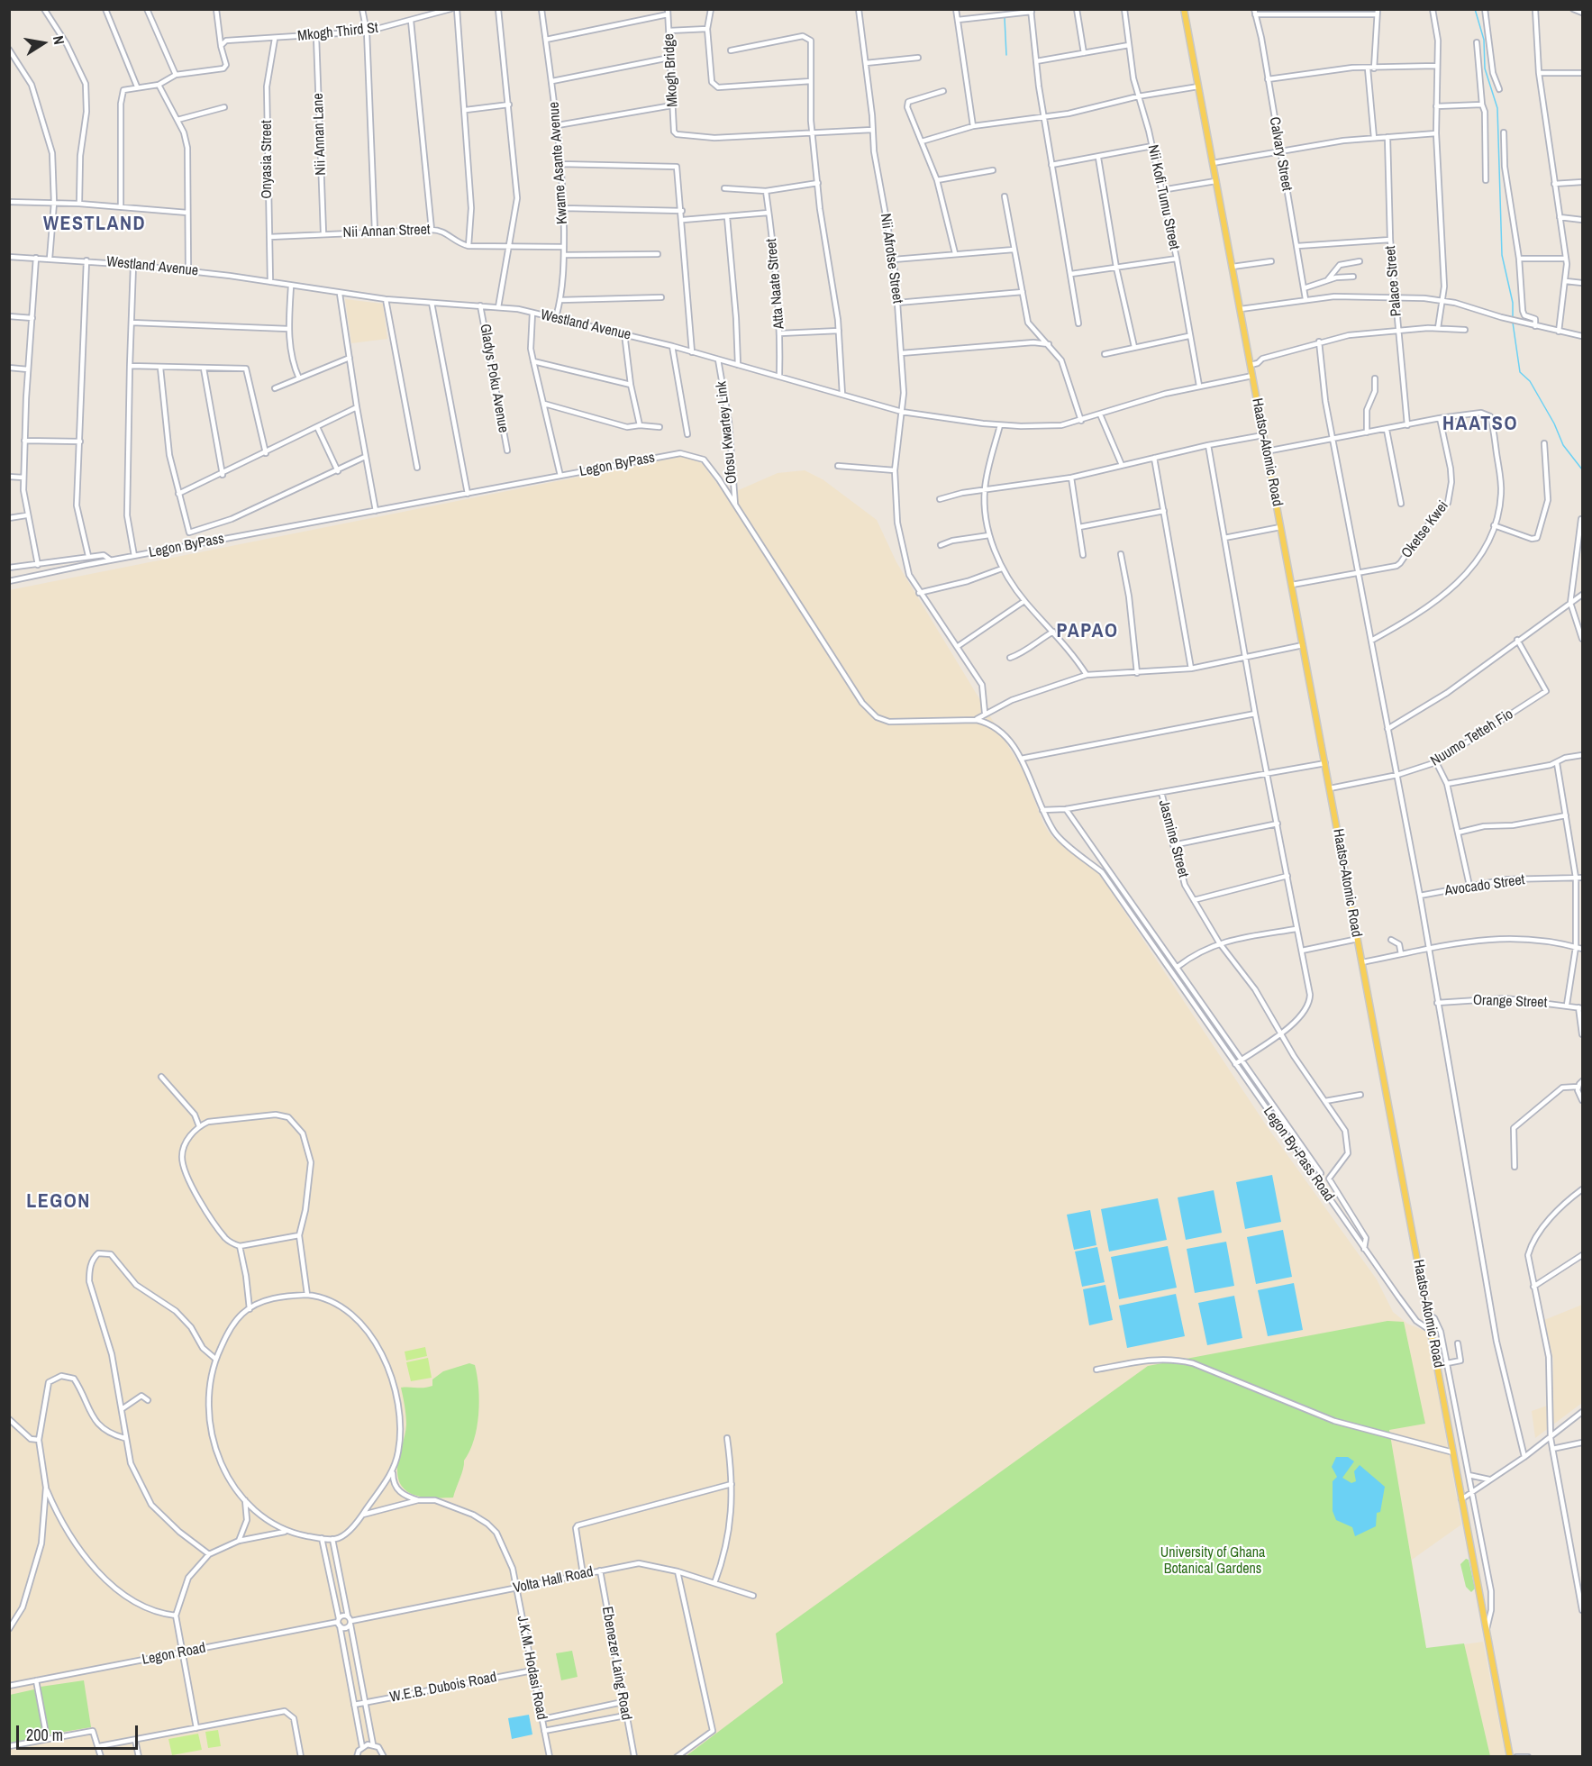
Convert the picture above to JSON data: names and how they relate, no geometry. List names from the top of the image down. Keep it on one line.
{"streets":{"main road":["Haatso-Atomic Road"],"street":["Mkogh Third St","Mkogh Bridge","Nii Annan Lane","Calvary Street","Onyasia Street","Kwame Asante Avenue","Nii Kofi Tumu Street","Nii Annan Street","Nii Afrotse Street","Westland Avenue","Palace Street","Atta Naate Street","Gladys Poku Avenue","Ofosu Kwartey Link","Legon ByPass","Oketse Kwei","Nuumo Tetteh Fio","Jasmine Street","Avocado Street","Orange Street","Legon By-Pass Road","Volta Hall Road","Legon Road","Ebenezer Laing Road","J.K.M. Hodasi Road","W.E.B. Dubois Road"]},"crossings":[["Mkogh Third St","Nii Annan Lane"],["Mkogh Third St","Onyasia Street"],["Nii Annan Lane","Nii Annan Street"],["Onyasia Street","Nii Annan Street"],["Onyasia Street","Westland Avenue"],["Kwame Asante Avenue","Nii Annan Street"],["Kwame Asante Avenue","Westland Avenue"],["Nii Kofi Tumu Street","Westland Avenue"],["Nii Afrotse Street","Westland Avenue"],["Westland Avenue","Atta Naate Street"],["Westland Avenue","Gladys Poku Avenue"],["Westland Avenue","Ofosu Kwartey Link"],["Westland Avenue","Haatso-Atomic Road"],["Ofosu Kwartey Link","Legon ByPass"],["Haatso-Atomic Road","Oketse Kwei"],["Haatso-Atomic Road","Nuumo Tetteh Fio"],["Haatso-Atomic Road","Legon By-Pass Road"],["Legon ByPass","Legon By-Pass Road"],["Jasmine Street","Legon By-Pass Road"],["Volta Hall Road","Ebenezer Laing Road"],["Volta Hall Road","J.K.M. Hodasi Road"],["J.K.M. Hodasi Road","W.E.B. Dubois Road"]],"districts":["WESTLAND","HAATSO","PAPAO","LEGON"],"parks":["University of Ghana Botanical Gardens"],"scale_bar":"200 m","north":"right"}
